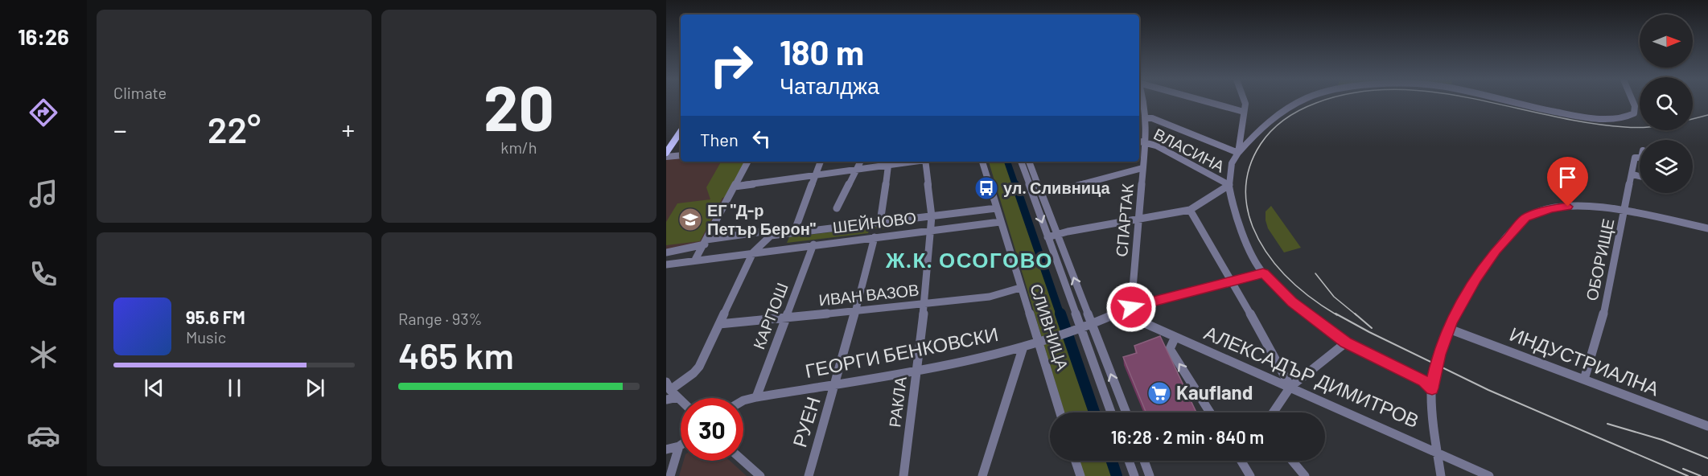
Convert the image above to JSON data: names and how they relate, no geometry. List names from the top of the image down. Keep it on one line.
{"streets":{"street":["ВЛАСИНА","СПАРТАК","ШЕЙНОВО","ОБОРИЩЕ","ИВАН ВАЗОВ","КАРПОШ","СЛИВНИЦА","ГЕОРГИ БЕНКОВСКИ","ИНДУСТРИАЛНА","АЛЕКСАДЪР ДИМИТРОВ","РАКЛА","РУЕН"]},"crossings":[["ВЛАСИНА","СПАРТАК"],["СПАРТАК","ГЕОРГИ БЕНКОВСКИ"],["ШЕЙНОВО","КАРПОШ"],["ШЕЙНОВО","СЛИВНИЦА"],["ШЕЙНОВО","РАКЛА"],["ШЕЙНОВО","РУЕН"],["ОБОРИЩЕ","ИНДУСТРИАЛНА"],["ИВАН ВАЗОВ","КАРПОШ"],["ИВАН ВАЗОВ","СЛИВНИЦА"],["ИВАН ВАЗОВ","РАКЛА"],["ИВАН ВАЗОВ","РУЕН"],["КАРПОШ","ГЕОРГИ БЕНКОВСКИ"],["СЛИВНИЦА","ГЕОРГИ БЕНКОВСКИ"],["ГЕОРГИ БЕНКОВСКИ","АЛЕКСАДЪР ДИМИТРОВ"],["ГЕОРГИ БЕНКОВСКИ","РАКЛА"],["ГЕОРГИ БЕНКОВСКИ","РУЕН"]],"districts":["Ж.К. ОСОГОВО"],"places":{"bus stop":["ул. Сливница"],"school or university":["ЕГ \"Д-р Петър Берон\""],"supermarket":["Kaufland"]},"north":"right","page":{"tabs":"16:26","tile":["Climate",["20","km/h"],["Range · 93%","465 km"]],"turn":["180 m","Чаталджа"],"heat":["−","22°","+"],"then":"Then","song":["95.6 FM","Music"],"limit":"30","trip":"16:28 · 2 min · 840 m"}}
